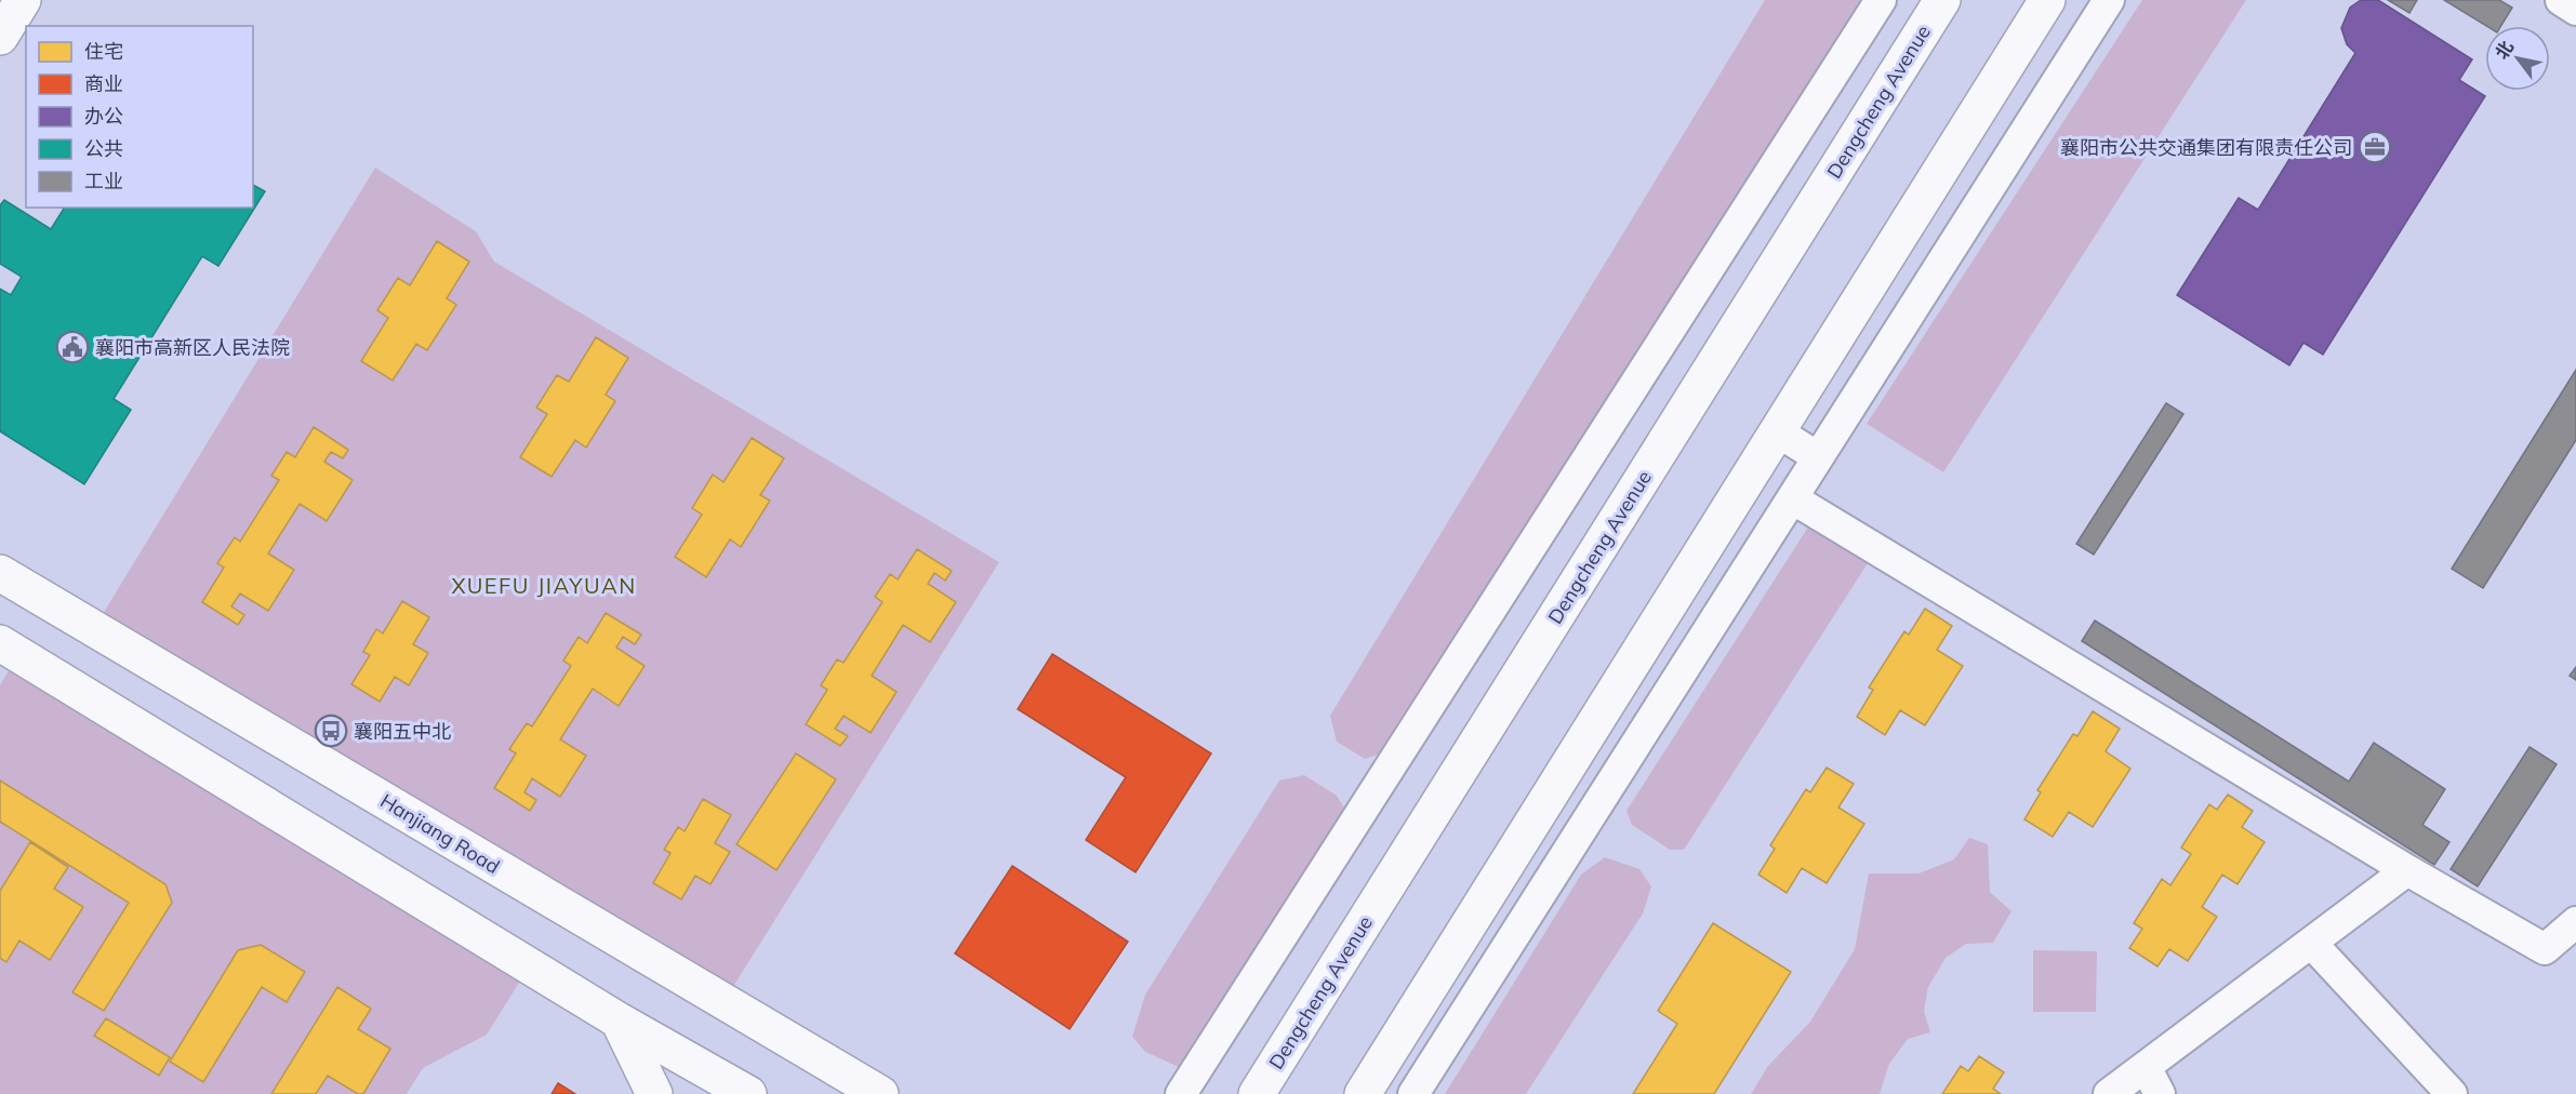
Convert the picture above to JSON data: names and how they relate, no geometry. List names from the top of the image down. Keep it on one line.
{"streets":{"main road":["Dengcheng Avenue","Hanjiang Road"]},"districts":["XUEFU JIAYUAN"],"places":{"office":["襄阳市公共交通集团有限责任公司"],"public building":["襄阳市高新区人民法院"],"bus stop":["襄阳五中北"]},"legend":["住宅","商业","办公","公共","工业"],"north":"top left"}
